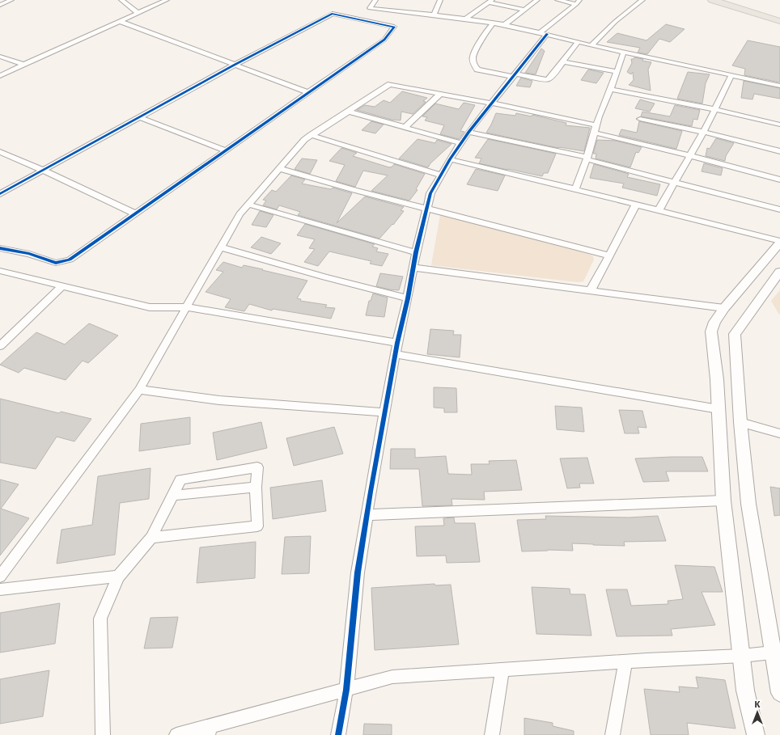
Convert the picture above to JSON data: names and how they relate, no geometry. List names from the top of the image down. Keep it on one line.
{"north":"top"}
